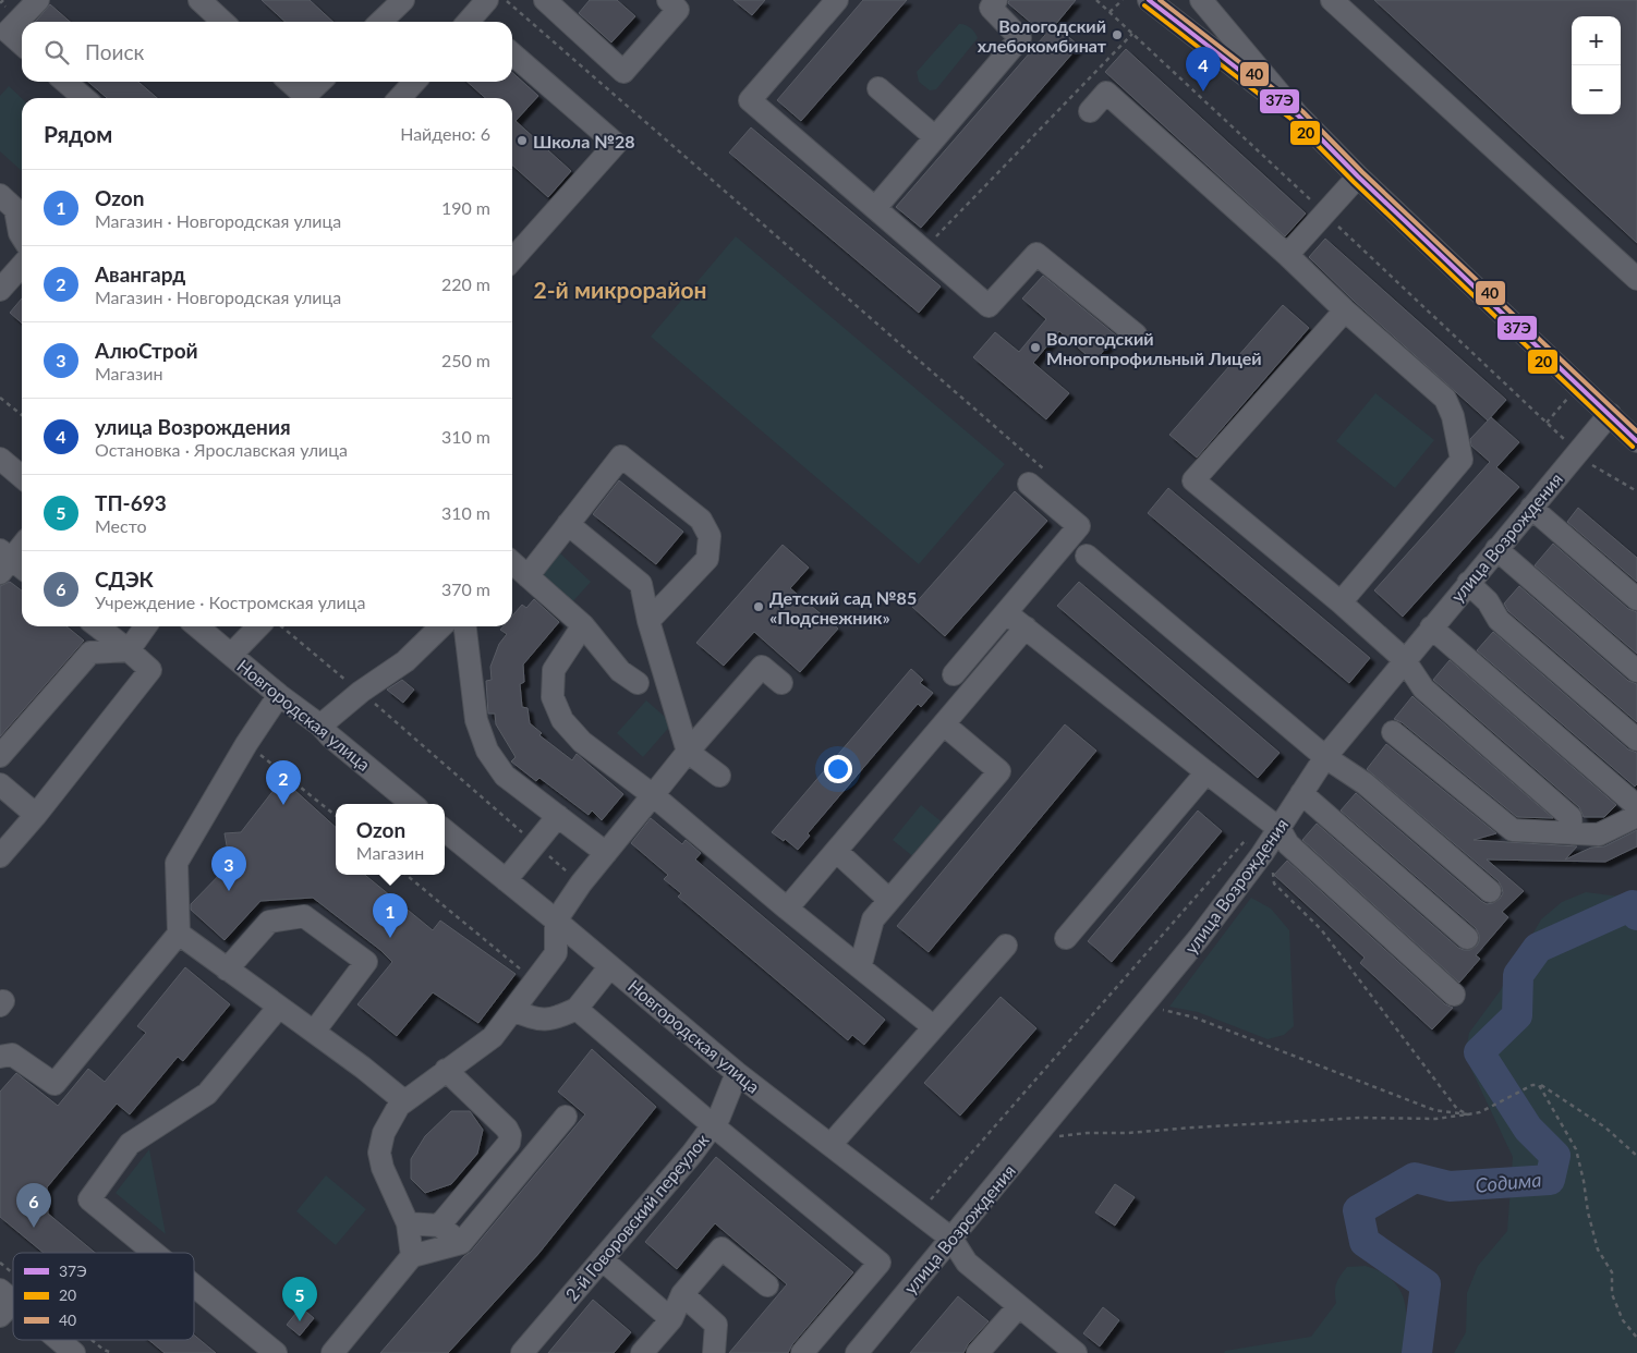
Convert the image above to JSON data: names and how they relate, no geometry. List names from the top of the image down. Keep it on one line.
{"streets":{"street":["улица Возрождения","Новгородская улица","2-й Говоровский переулок"]},"crossings":[["улица Возрождения","Новгородская улица"],["Новгородская улица","2-й Говоровский переулок"]],"districts":["2-й микрорайон"],"water":["Содима"],"places":["Вологодский хлебокомбинат","Школа №28","Вологодский Многопрофильный Лицей","Детский сад №85 «Подснежник»"],"lines":["transit line 37Э","transit line 40","transit line 20"],"legend":["37Э","20","40"],"page":{"map_buttons":["+","−"],"search":"Поиск","pins":["4","2","3","1","6","5"],"heading":["Рядом","Найдено: 6"],"list":[{"mark":"1","name":"Ozon","note":"Магазин · Новгородская улица","value":"190 m"},{"mark":"2","name":"Авангард","note":"Магазин · Новгородская улица","value":"220 m"},{"mark":"3","name":"АлюСтрой","note":"Магазин","value":"250 m"},{"mark":"4","name":"улица Возрождения","note":"Остановка · Ярославская улица","value":"310 m"},{"mark":"5","name":"ТП-693","note":"Место","value":"310 m"},{"mark":"6","name":"СДЭК","note":"Учреждение · Костромская улица","value":"370 m"}],"popup":["Ozon","Магазин"]}}
